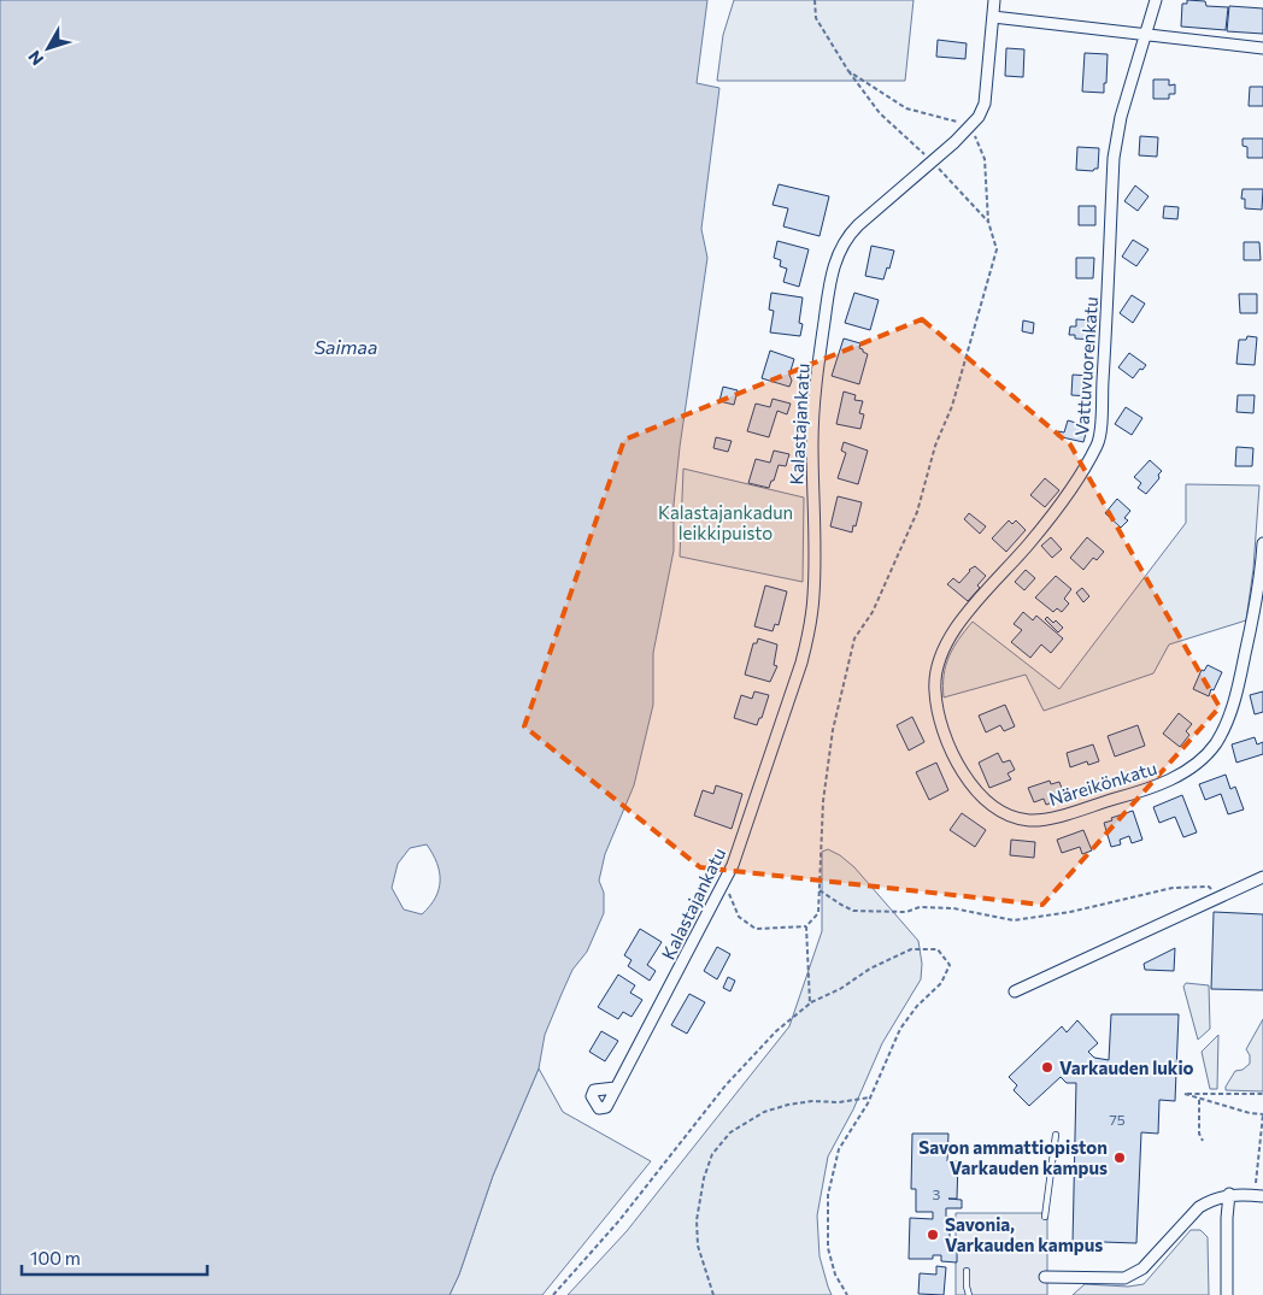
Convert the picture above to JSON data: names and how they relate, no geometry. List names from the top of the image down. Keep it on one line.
{"streets":{"street":["Vattuvuorenkatu","Kalastajankatu","Näreikönkatu"]},"crossings":[["Vattuvuorenkatu","Näreikönkatu"]],"water":["Saimaa"],"parks":["Kalastajankadun leikkipuisto"],"places":["Varkauden lukio","Savon ammattiopiston Varkauden kampus","Savonia, Varkauden kampus"],"house_numbers":["75","3"],"scale_bar":"100 m","north":"bottom left"}
